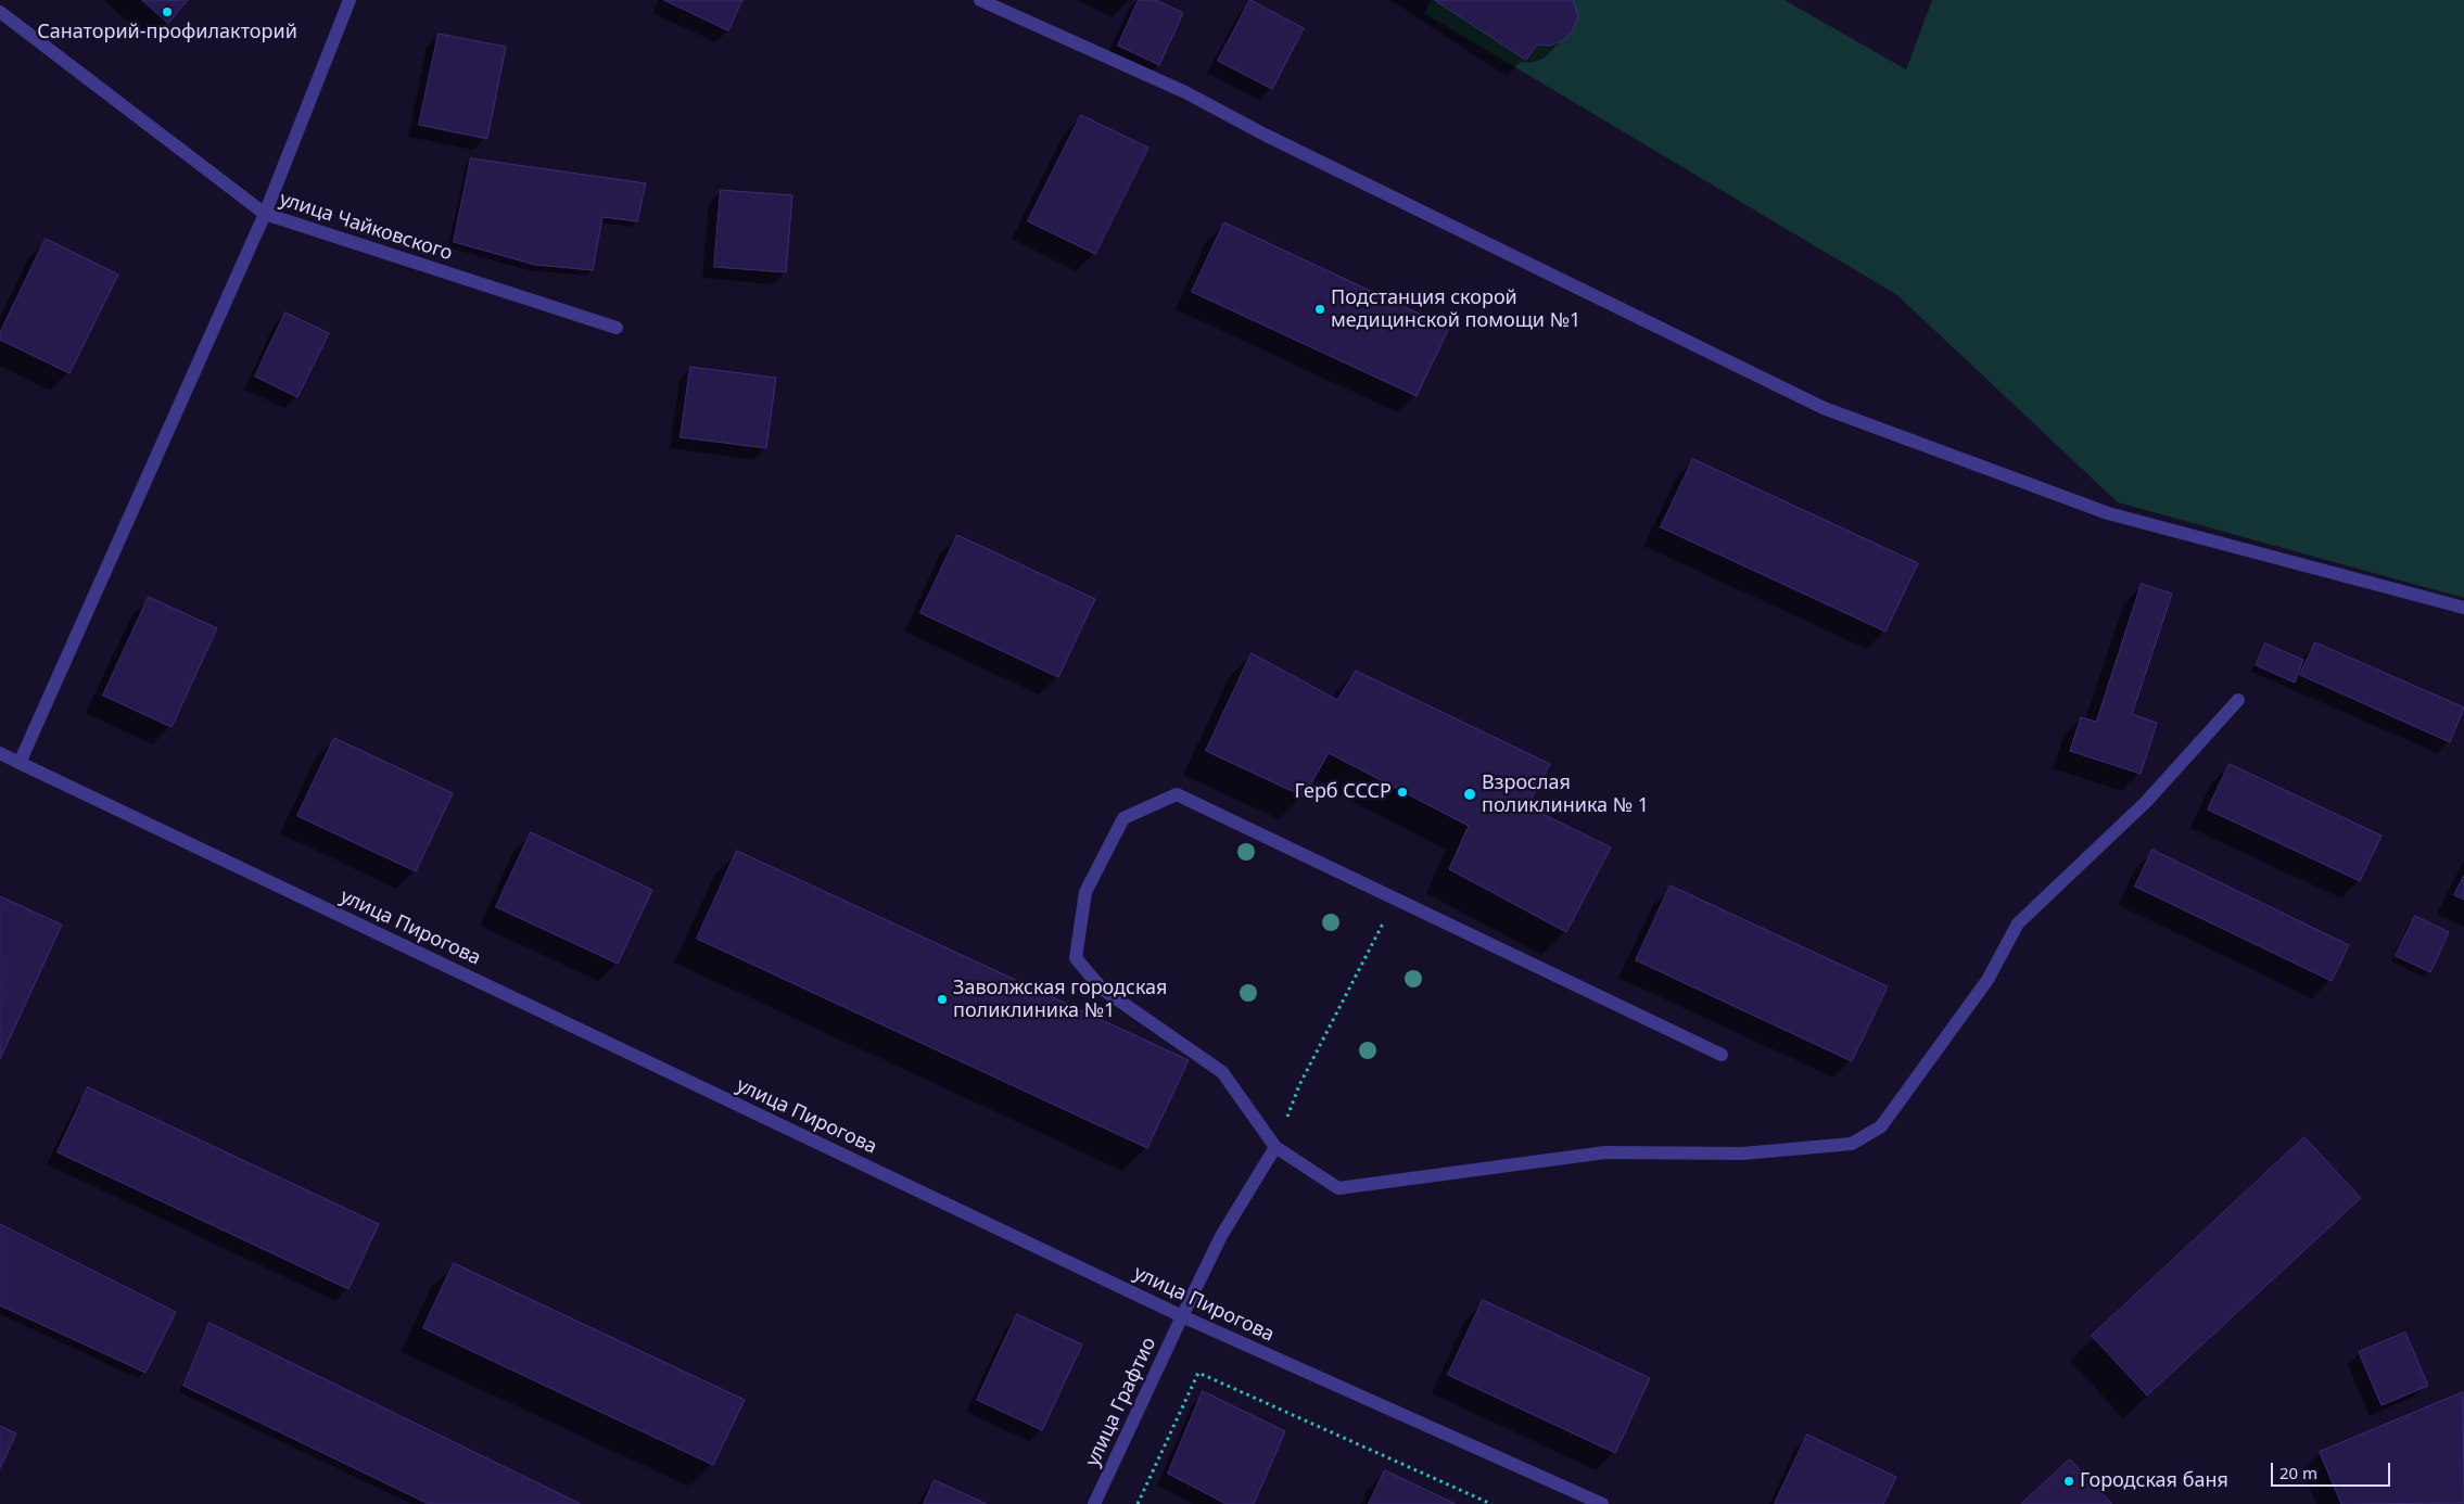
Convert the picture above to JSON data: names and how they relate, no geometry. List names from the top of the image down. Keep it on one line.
{"streets":{"street":["улица Чайковского","улица Пирогова","улица Графтио"]},"crossings":[["улица Пирогова","улица Графтио"]],"places":["Санаторий-профилакторий","Подстанция скорой медицинской помощи №1","Герб СССР","Взрослая поликлиника № 1","Заволжская городская поликлиника №1","Городская баня"],"scale_bar":"20 m"}
